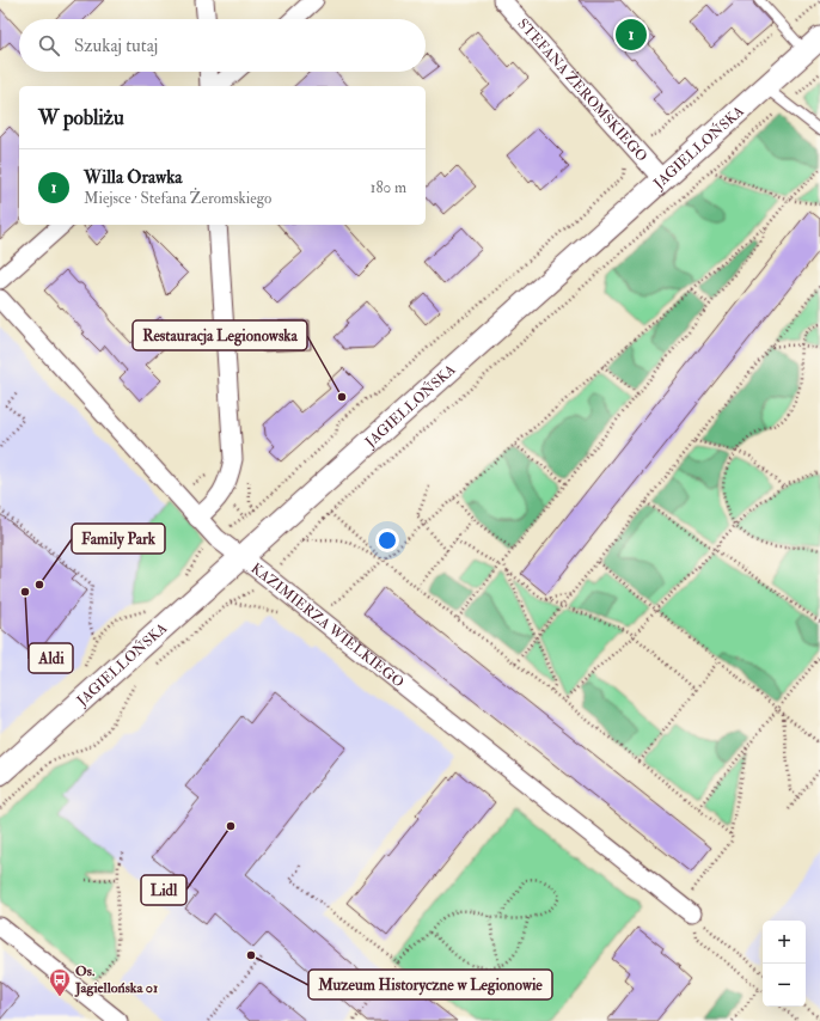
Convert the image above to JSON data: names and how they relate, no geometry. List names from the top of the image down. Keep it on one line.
{"streets":{"street":["STEFANA ŻEROMSKIEGO","JAGIELLOŃSKA","KAZIMIERZA WIELKIEGO"]},"crossings":[["STEFANA ŻEROMSKIEGO","JAGIELLOŃSKA"],["JAGIELLOŃSKA","KAZIMIERZA WIELKIEGO"]],"places":{"other":["Restauracja Legionowska","Family Park","Aldi","Lidl","Muzeum Historyczne w Legionowie"],"bus stop":["Os. Jagiellońska 01"]},"page":{"pins":"1","search":"Szukaj tutaj","heading":"W pobliżu","list":[{"mark":"1","name":"Willa Orawka","note":"Miejsce · Stefana Żeromskiego","value":"180 m"}],"map_buttons":["+","−"]}}
